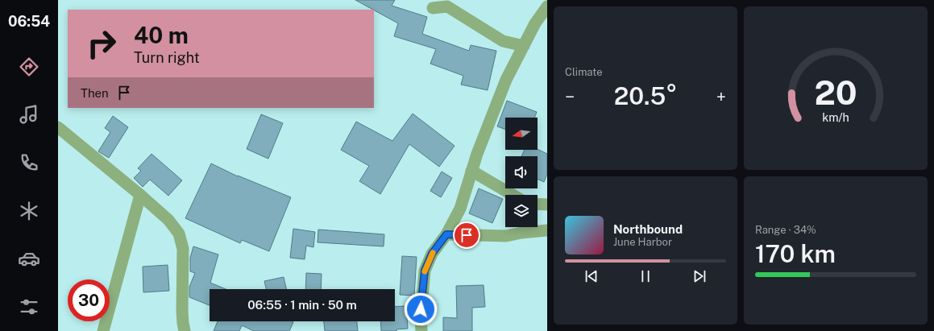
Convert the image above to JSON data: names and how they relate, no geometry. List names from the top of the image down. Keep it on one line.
{"north":"left","page":{"tabs":"06:54","tile":["Climate",["Range · 34%","170 km"]],"turn":["40 m","Turn right"],"then":"Then","heat":["−","20.5°","+"],"song":["Northbound","June Harbor"],"limit":"30","trip":"06:55 · 1 min · 50 m","gauge":["20","km/h"]}}
